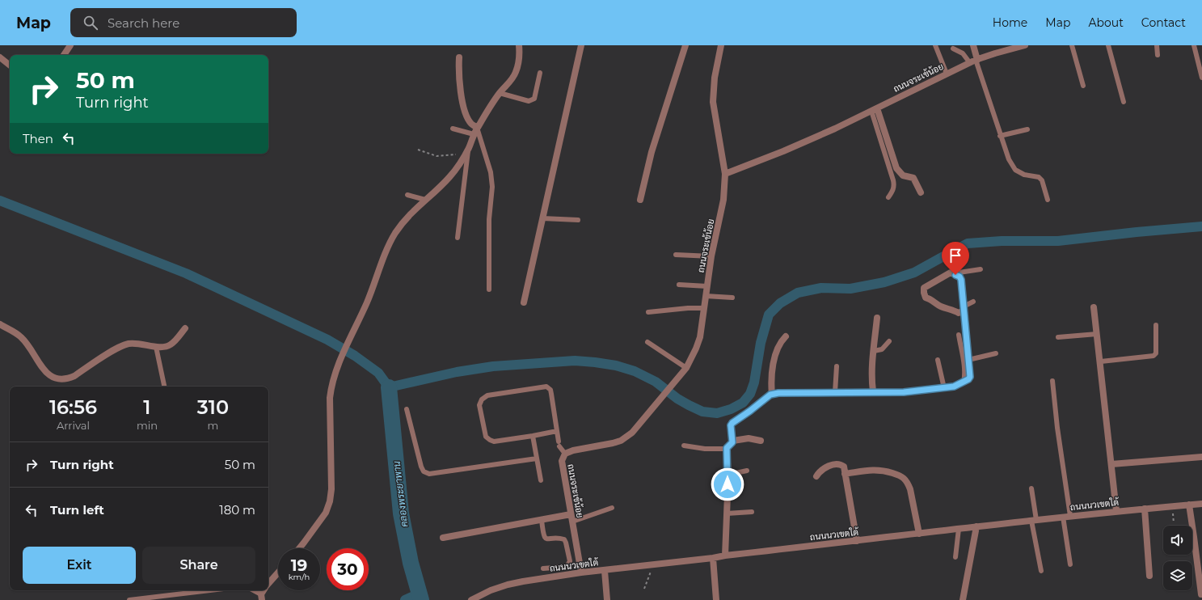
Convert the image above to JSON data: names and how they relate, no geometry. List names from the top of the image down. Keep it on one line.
{"streets":{"street":["ถนนจระเข้น้อย","ถนนนวเขตใต้"]},"crossings":[["ถนนจระเข้น้อย","ถนนนวเขตใต้"]],"water":["คลองพระยาพาน"],"page":{"header":"Map","search":"Search here","nav":["Home","Map","About","Contact"],"turn":["50 m","Turn right"],"then":"Then","eta":["16:56","Arrival","1","min","310","m"],"list":[{"name":"Turn right","value":"50 m"},{"name":"Turn left","value":"180 m"}],"buttons":["Exit","Share"],"speed":"19 km/h","limit":"30"}}
